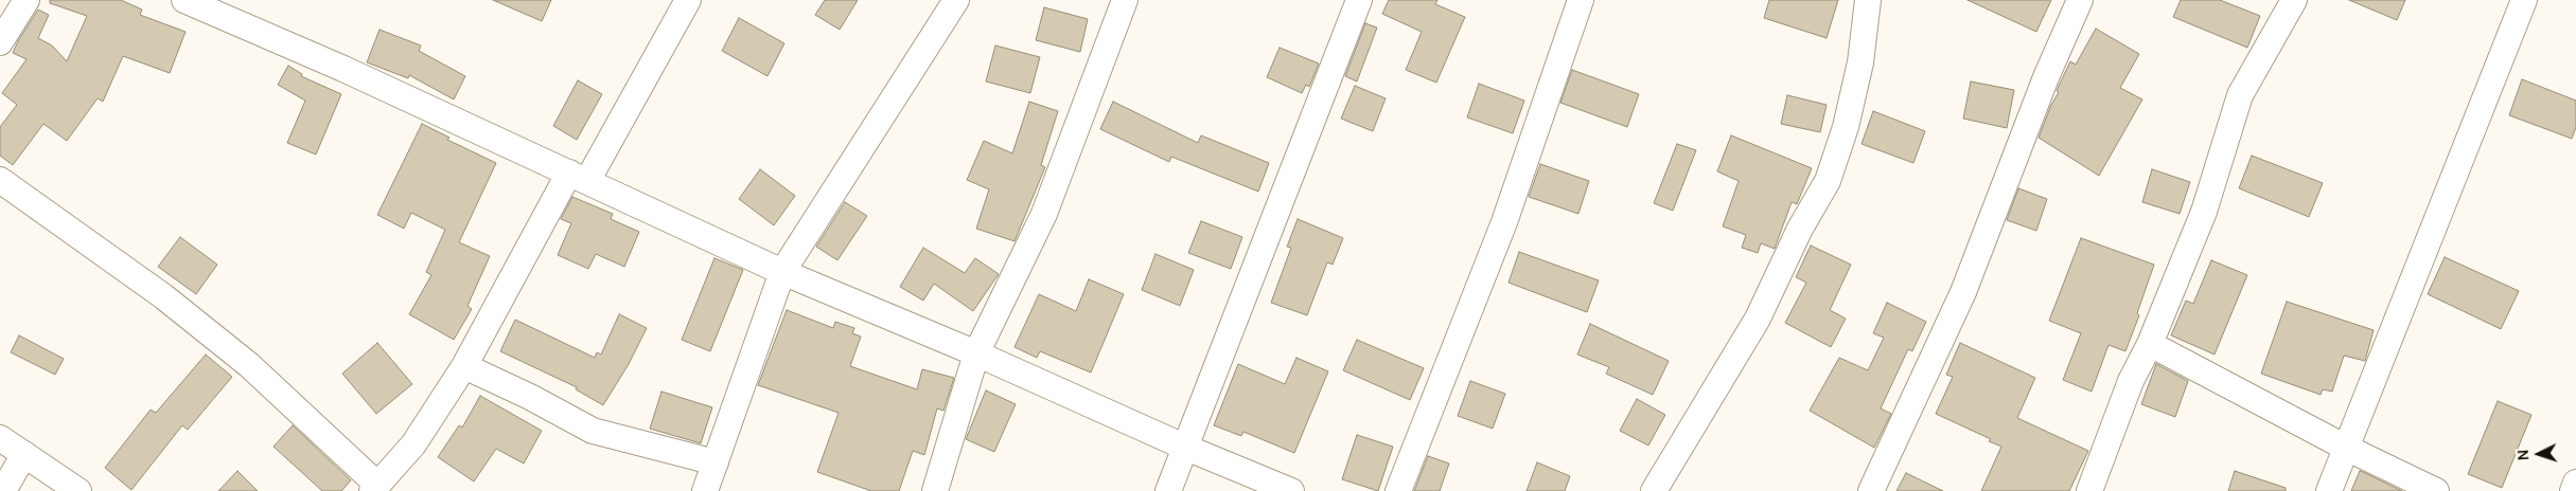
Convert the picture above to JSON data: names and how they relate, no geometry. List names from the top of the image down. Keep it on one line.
{"north":"left"}
